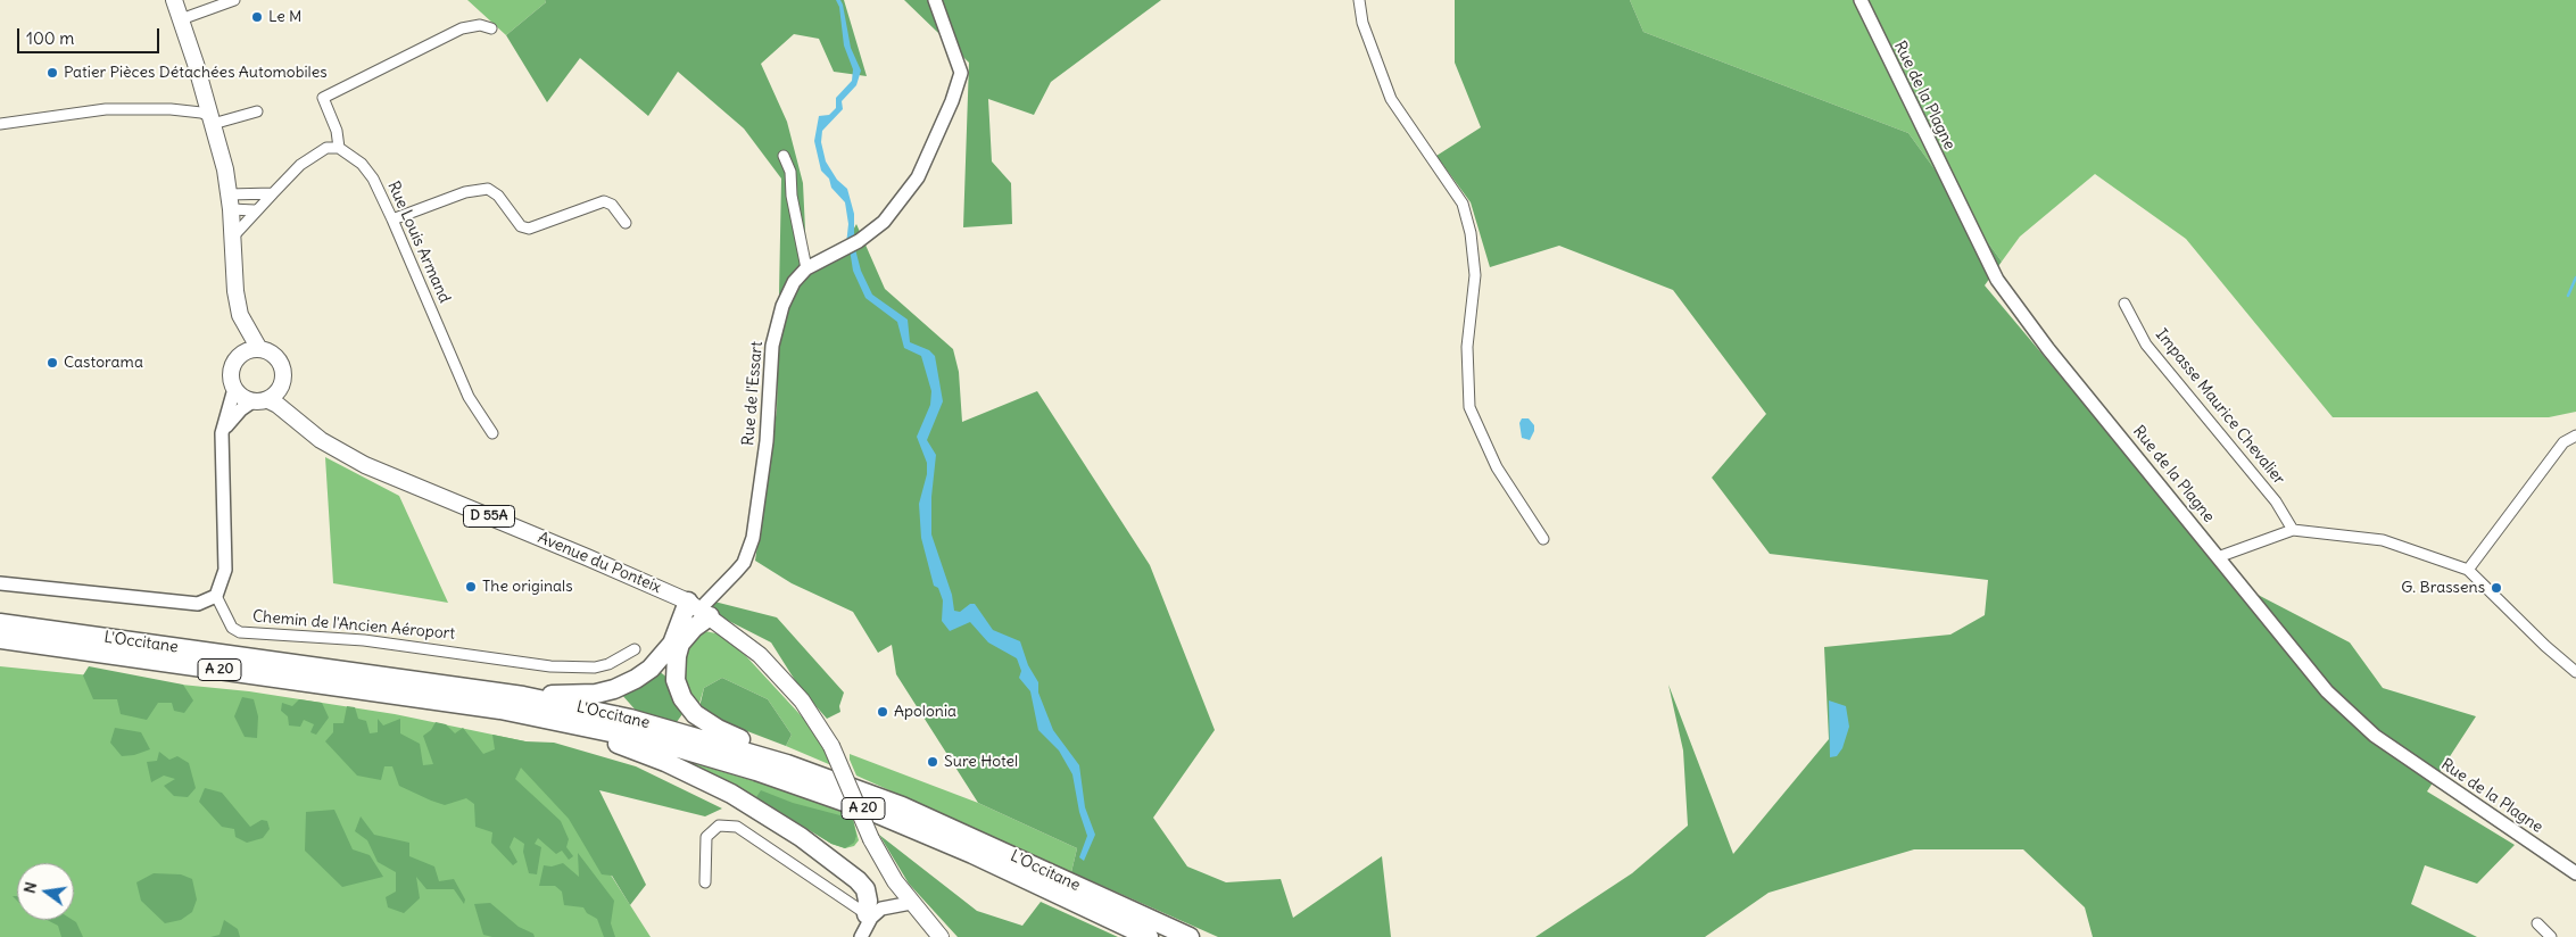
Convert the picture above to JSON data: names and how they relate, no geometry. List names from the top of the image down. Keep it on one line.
{"streets":{"highway":["L'Occitane","A 20"],"main road":["D 55A","Avenue du Ponteix"],"street":["Rue de la Plagne","Rue Louis Armand","Rue de l'Essart","Impasse Maurice Chevalier","Chemin de l'Ancien Aéroport"]},"crossings":[["Rue de l'Essart","Avenue du Ponteix"],["D 55A","Avenue du Ponteix"]],"places":["Le M","Patier Pièces Détachées Automobiles","Castorama","The originals","G. Brassens","Apolonia","Sure Hotel"],"scale_bar":"100 m","north":"left"}
